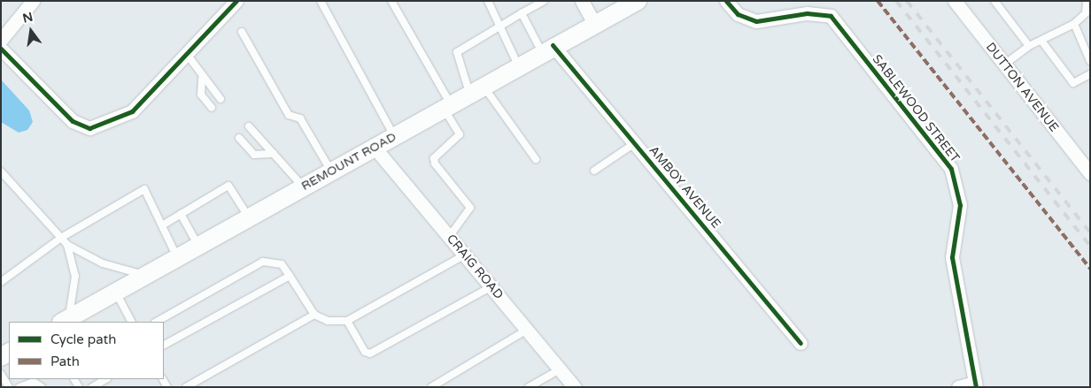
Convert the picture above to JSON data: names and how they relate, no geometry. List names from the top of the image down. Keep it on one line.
{"streets":{"main road":["REMOUNT ROAD"],"street":["DUTTON AVENUE","SABLEWOOD STREET","AMBOY AVENUE","CRAIG ROAD"]},"crossings":[["REMOUNT ROAD","AMBOY AVENUE"],["REMOUNT ROAD","CRAIG ROAD"]],"legend":["Cycle path","Path"],"north":"top"}
